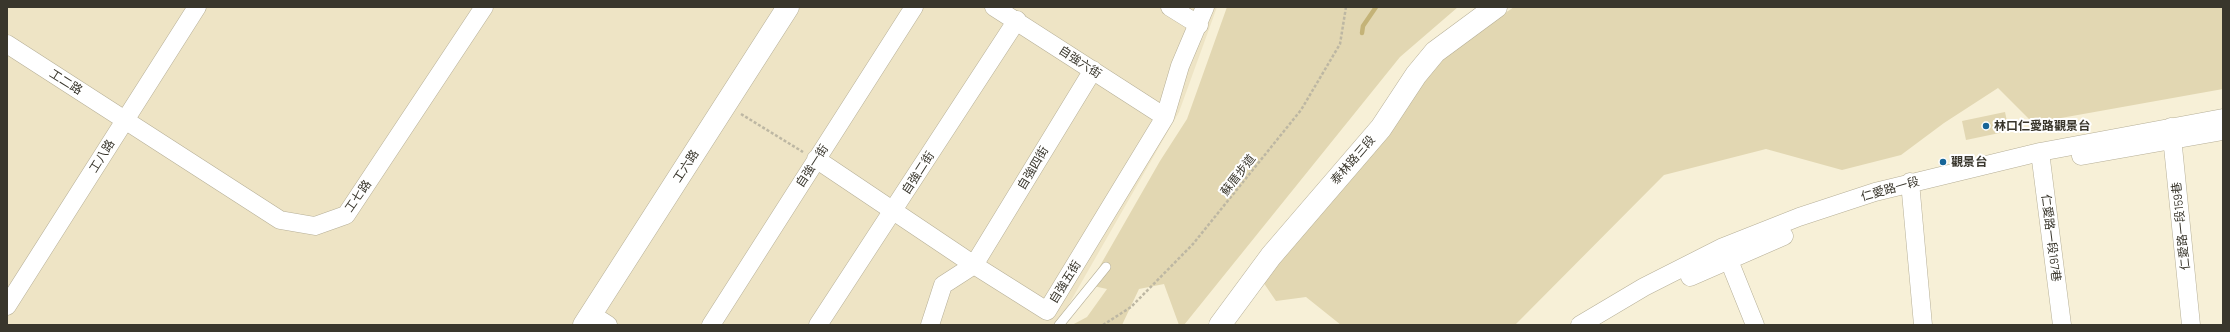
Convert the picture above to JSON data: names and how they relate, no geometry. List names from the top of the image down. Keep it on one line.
{"streets":{"main road":["泰林路三段","工六路"],"street":["自強六街","工二路","工八路","自強一街","自強四街","自強二街","仁愛路一段","工七路","仁愛路一段159巷","仁愛路一段167巷","自強五街"],"path":["蘇厝步道"]},"crossings":[["自強六街","自強四街"],["自強六街","自強二街"],["自強六街","自強五街"],["工二路","工八路"],["工二路","工七路"],["工八路","工七路"],["自強一街","自強五街"],["自強四街","自強五街"],["自強二街","自強五街"],["仁愛路一段","仁愛路一段159巷"],["仁愛路一段","仁愛路一段167巷"]],"places":["林口仁愛路觀景台","觀景台"]}
